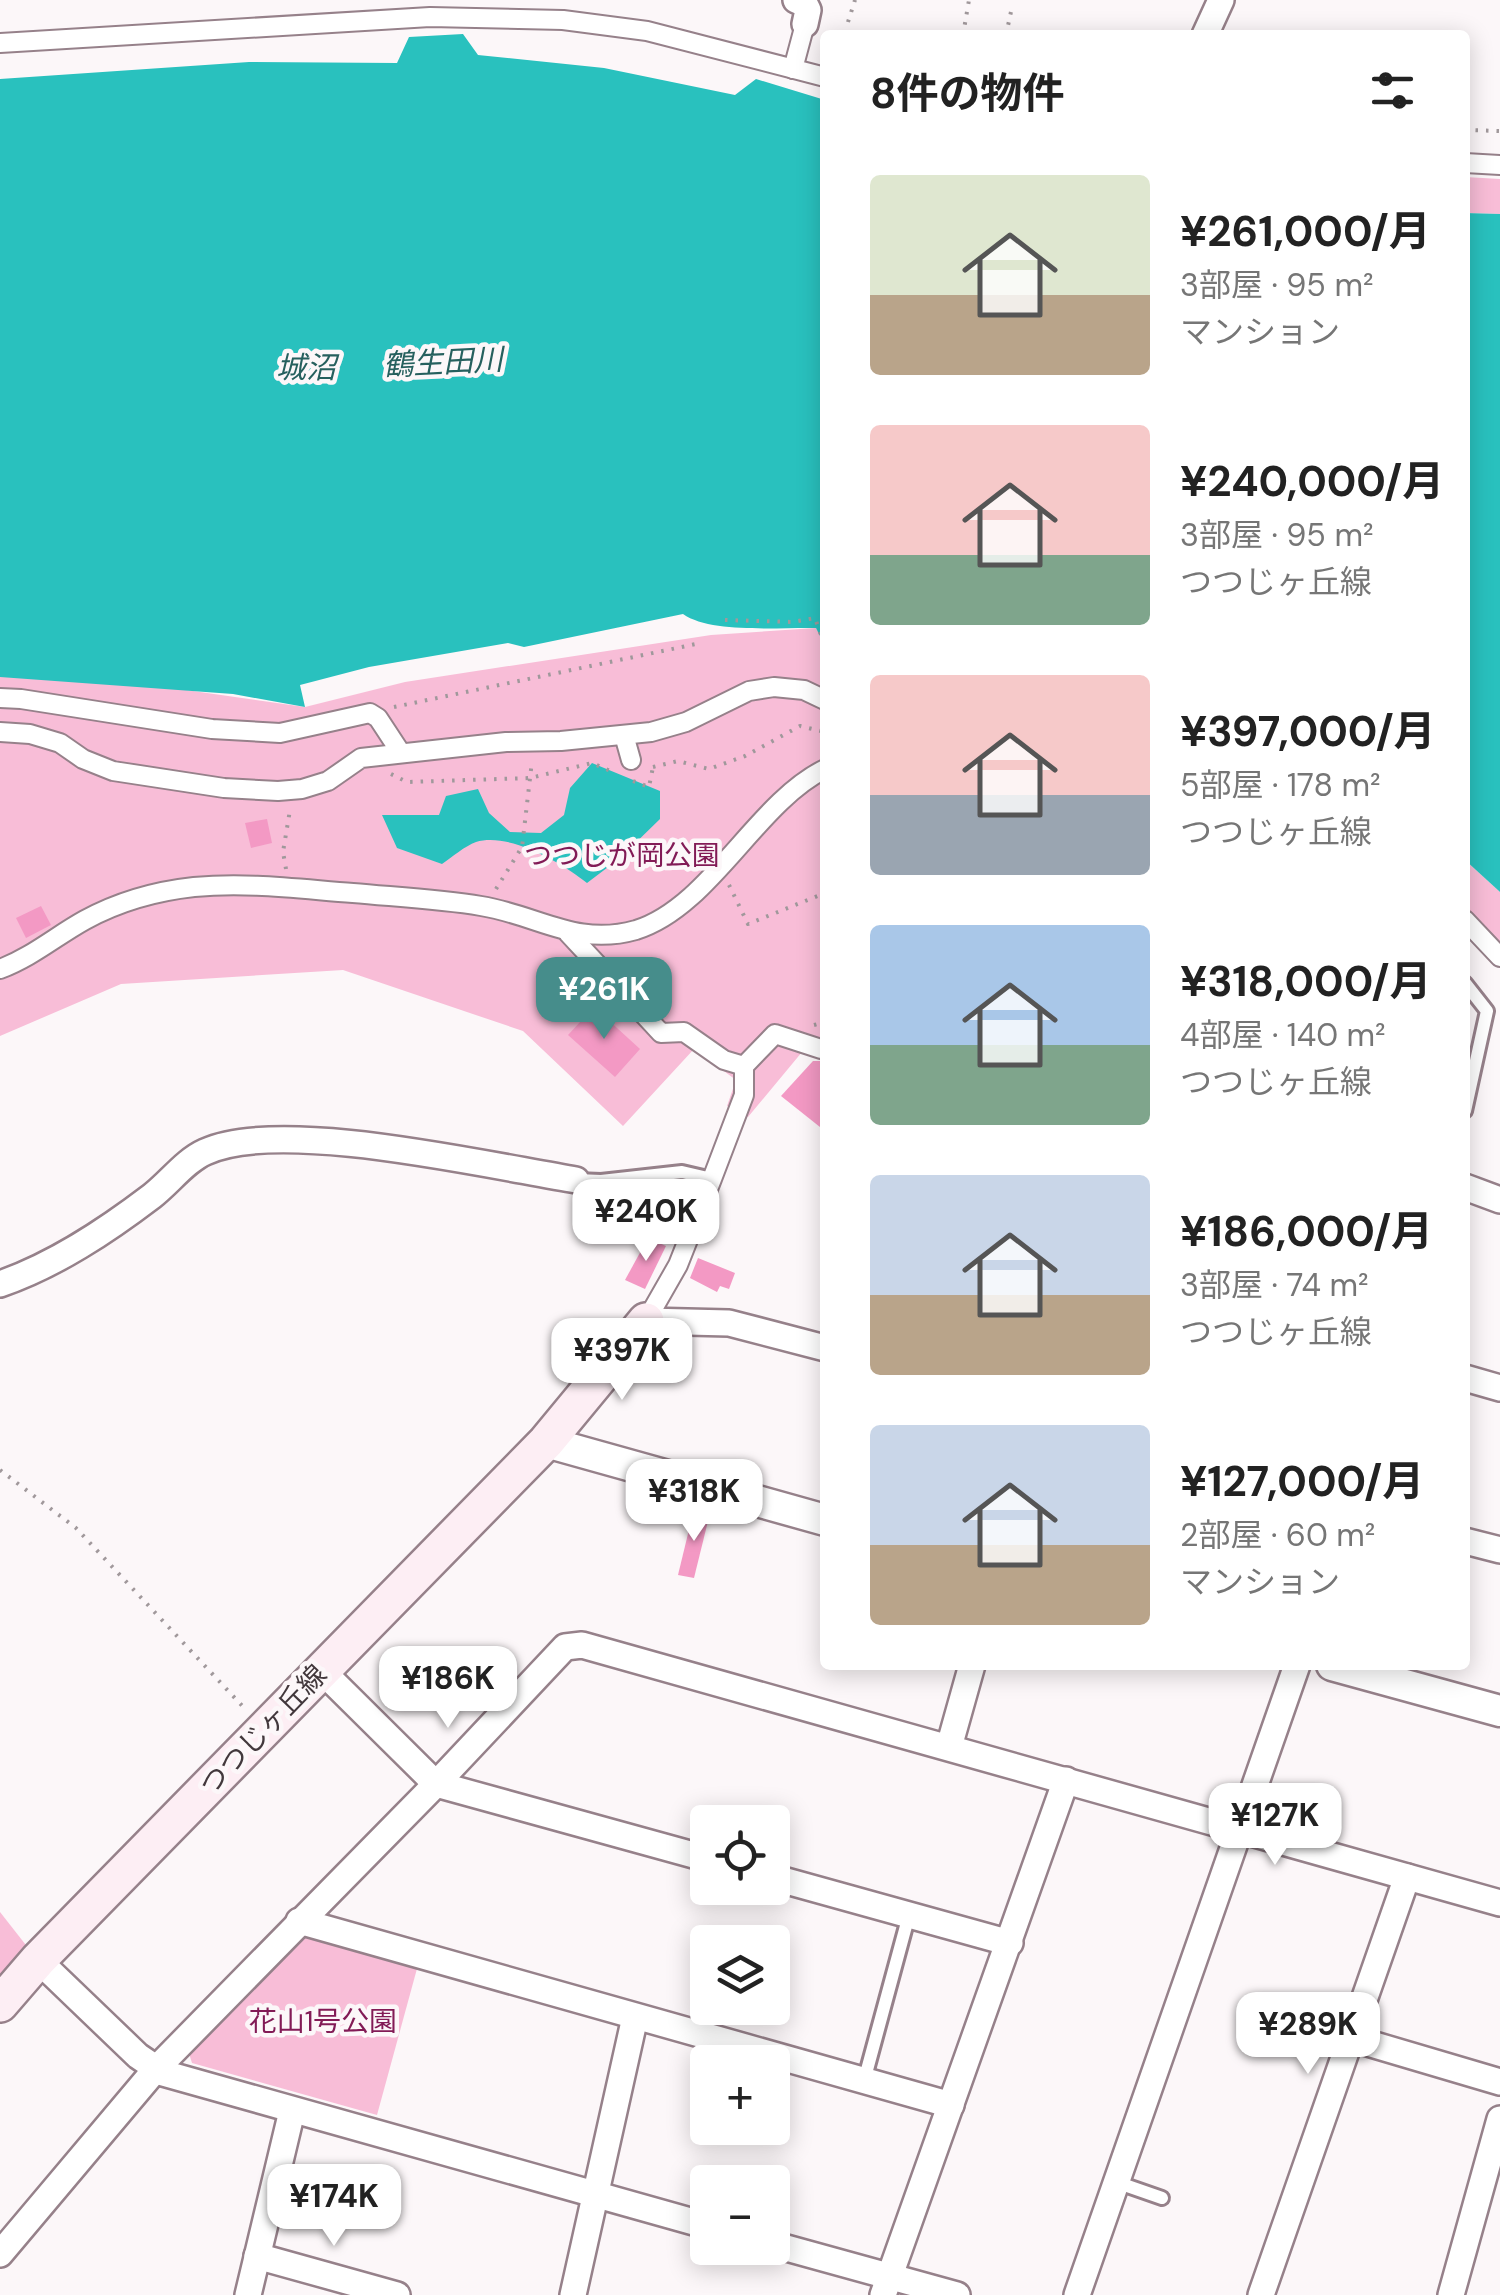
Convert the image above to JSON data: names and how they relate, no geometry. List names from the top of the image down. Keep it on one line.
{"streets":{"main road":["つつじヶ丘線"]},"water":["鶴生田川","城沼"],"parks":["つつじが岡公園","花山1号公園"],"page":{"heading":"8件の物件","list":[{"name":"¥261,000/月","note":"3部屋 · 95 m² · マンション"},{"name":"¥240,000/月","note":"3部屋 · 95 m² · つつじヶ丘線"},{"name":"¥397,000/月","note":"5部屋 · 178 m² · つつじヶ丘線"},{"name":"¥318,000/月","note":"4部屋 · 140 m² · つつじヶ丘線"},{"name":"¥186,000/月","note":"3部屋 · 74 m² · つつじヶ丘線"},{"name":"¥127,000/月","note":"2部屋 · 60 m² · マンション"}],"price":["¥261K","¥240K","¥397K","¥318K","¥186K","¥127K","¥289K","¥174K"],"map_buttons":["+","−"]}}
